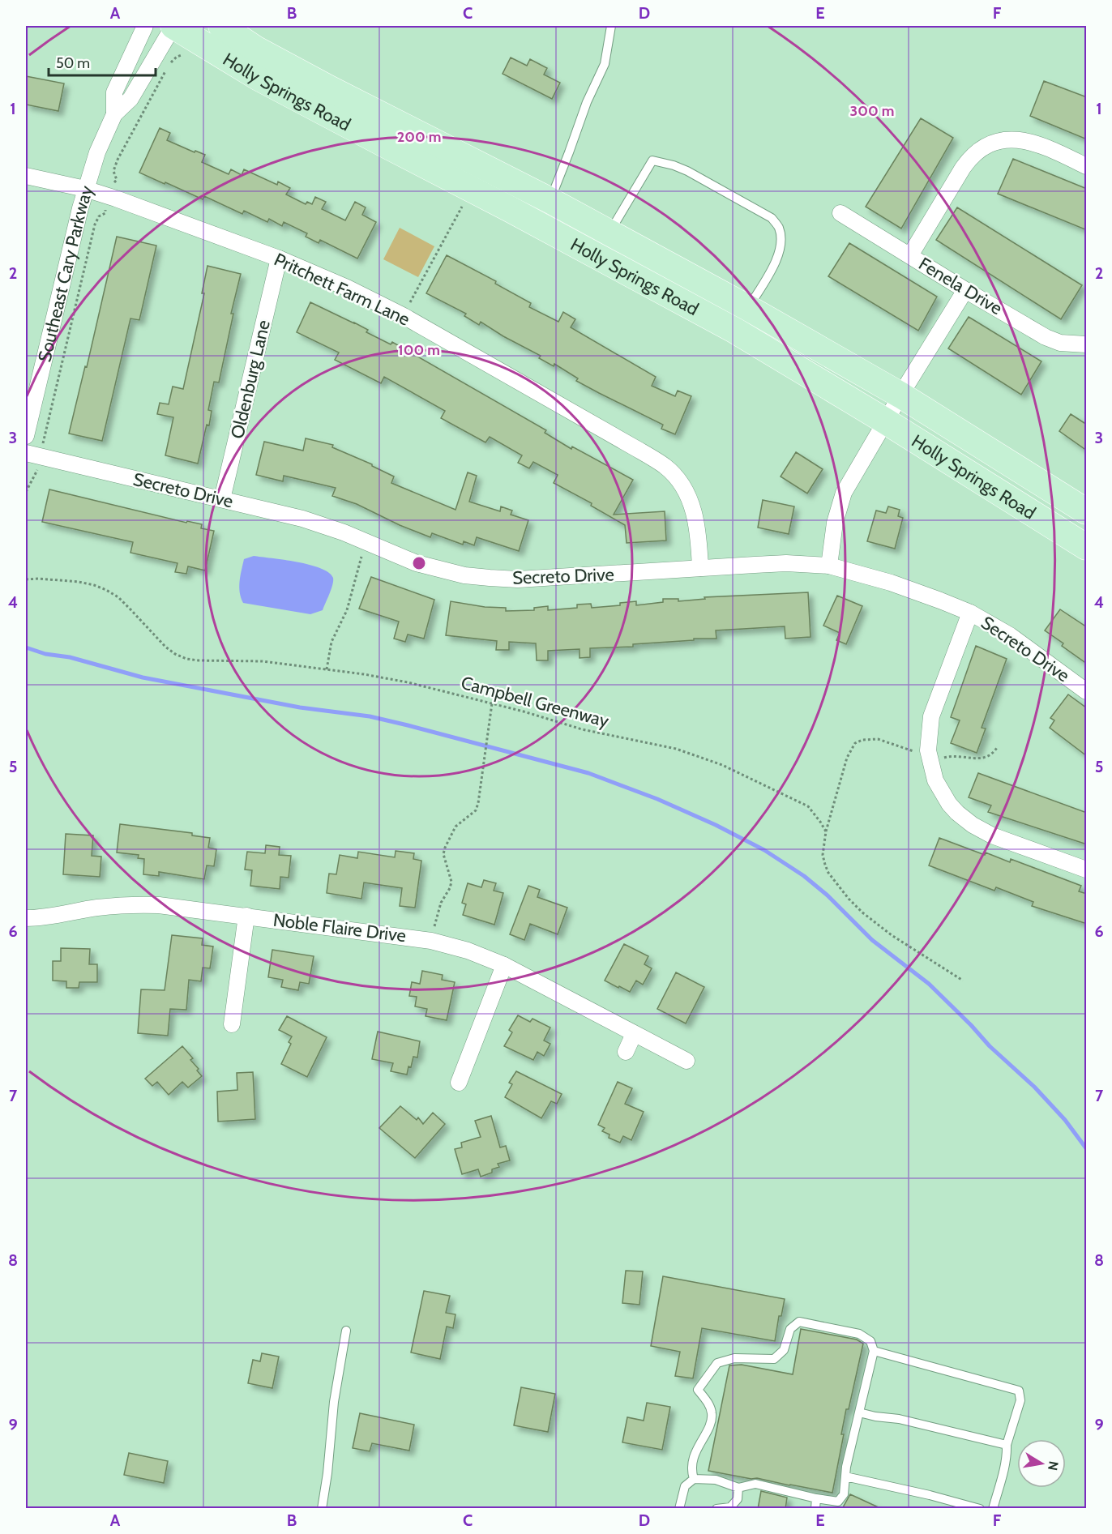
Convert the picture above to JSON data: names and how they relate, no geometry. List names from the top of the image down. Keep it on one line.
{"streets":{"main road":["Holly Springs Road"],"street":["Southeast Cary Parkway","Fenela Drive","Pritchett Farm Lane","Oldenburg Lane","Secreto Drive","Noble Flaire Drive"],"path":["Campbell Greenway"]},"crossings":[["Holly Springs Road","Southeast Cary Parkway"],["Southeast Cary Parkway","Pritchett Farm Lane"],["Pritchett Farm Lane","Oldenburg Lane"],["Pritchett Farm Lane","Secreto Drive"],["Oldenburg Lane","Secreto Drive"]],"scale_bar":"50 m","north":"right","grid":{"columns":["A","B","C","D","E","F"],"rows":["1","2","3","4","5","6","7","8","9"]},"rings":["300 m","200 m","100 m"]}
